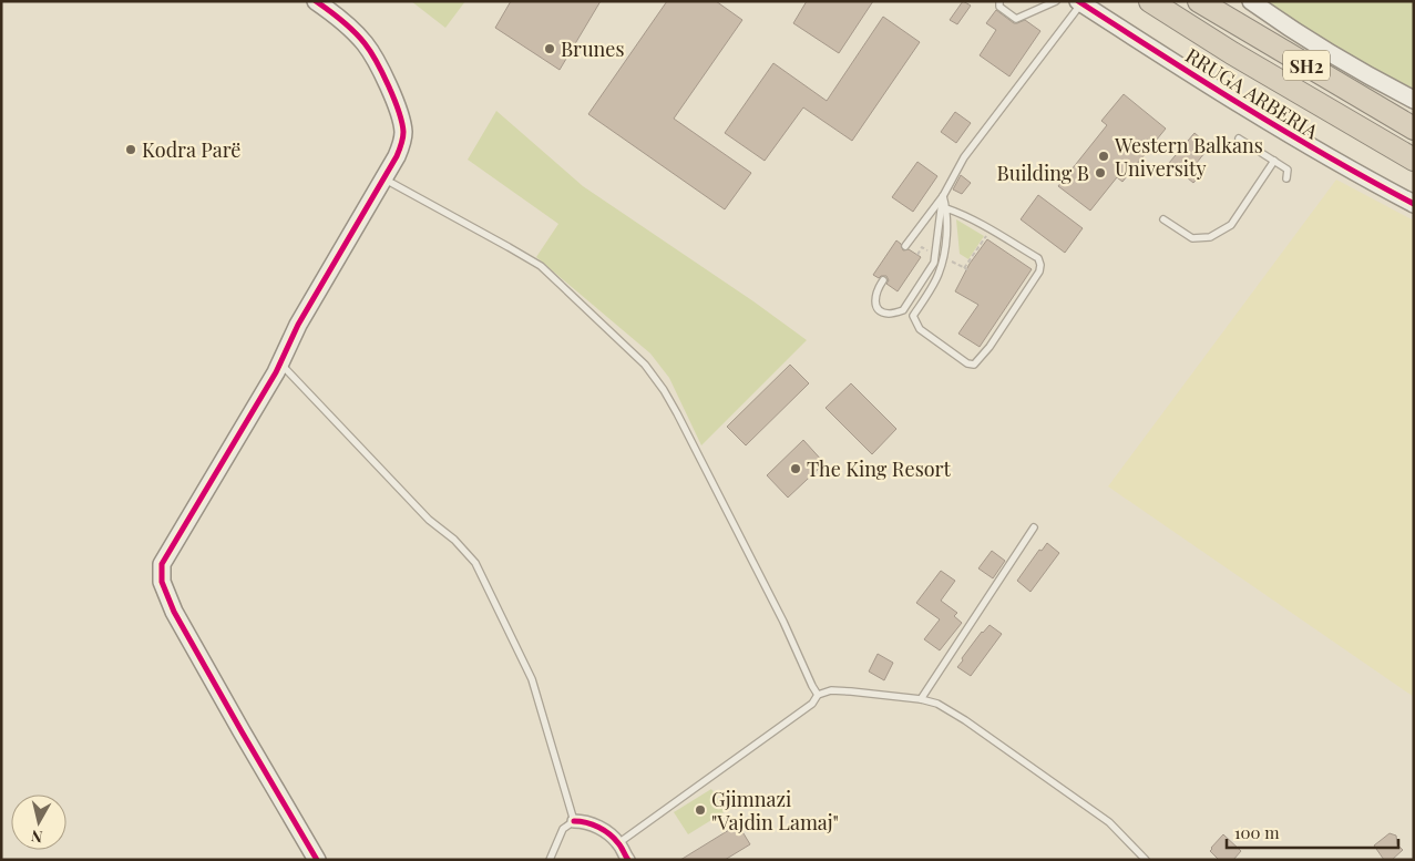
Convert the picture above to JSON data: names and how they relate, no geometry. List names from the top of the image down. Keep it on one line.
{"streets":{"highway":["SH2"],"street":["RRUGA ARBERIA"]},"places":["Brunes","Kodra Parë","Western Balkans University","Building B","The King Resort","Gjimnazi \"Vajdin Lamaj\""],"scale_bar":"100 m","north":"bottom"}
